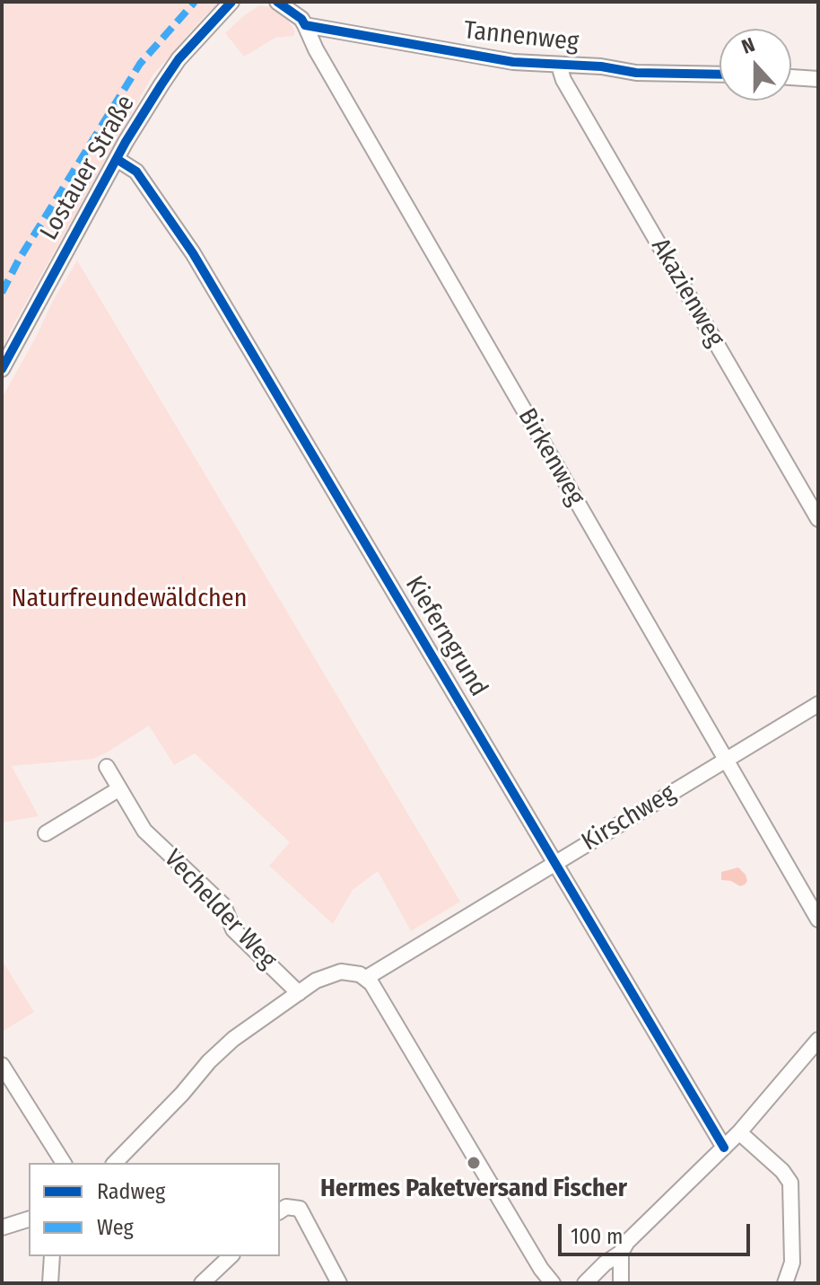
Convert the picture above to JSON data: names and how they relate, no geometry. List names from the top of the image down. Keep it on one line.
{"streets":{"street":["Tannenweg","Lostauer Straße","Akazienweg","Birkenweg","Kieferngrund","Kirschweg","Vechelder Weg"]},"crossings":[["Tannenweg","Akazienweg"],["Tannenweg","Birkenweg"],["Lostauer Straße","Kieferngrund"],["Birkenweg","Kirschweg"],["Kieferngrund","Kirschweg"]],"parks":["Naturfreundewäldchen"],"places":["Hermes Paketversand Fischer"],"legend":["Radweg","Weg"],"scale_bar":"100 m","north":"top"}
